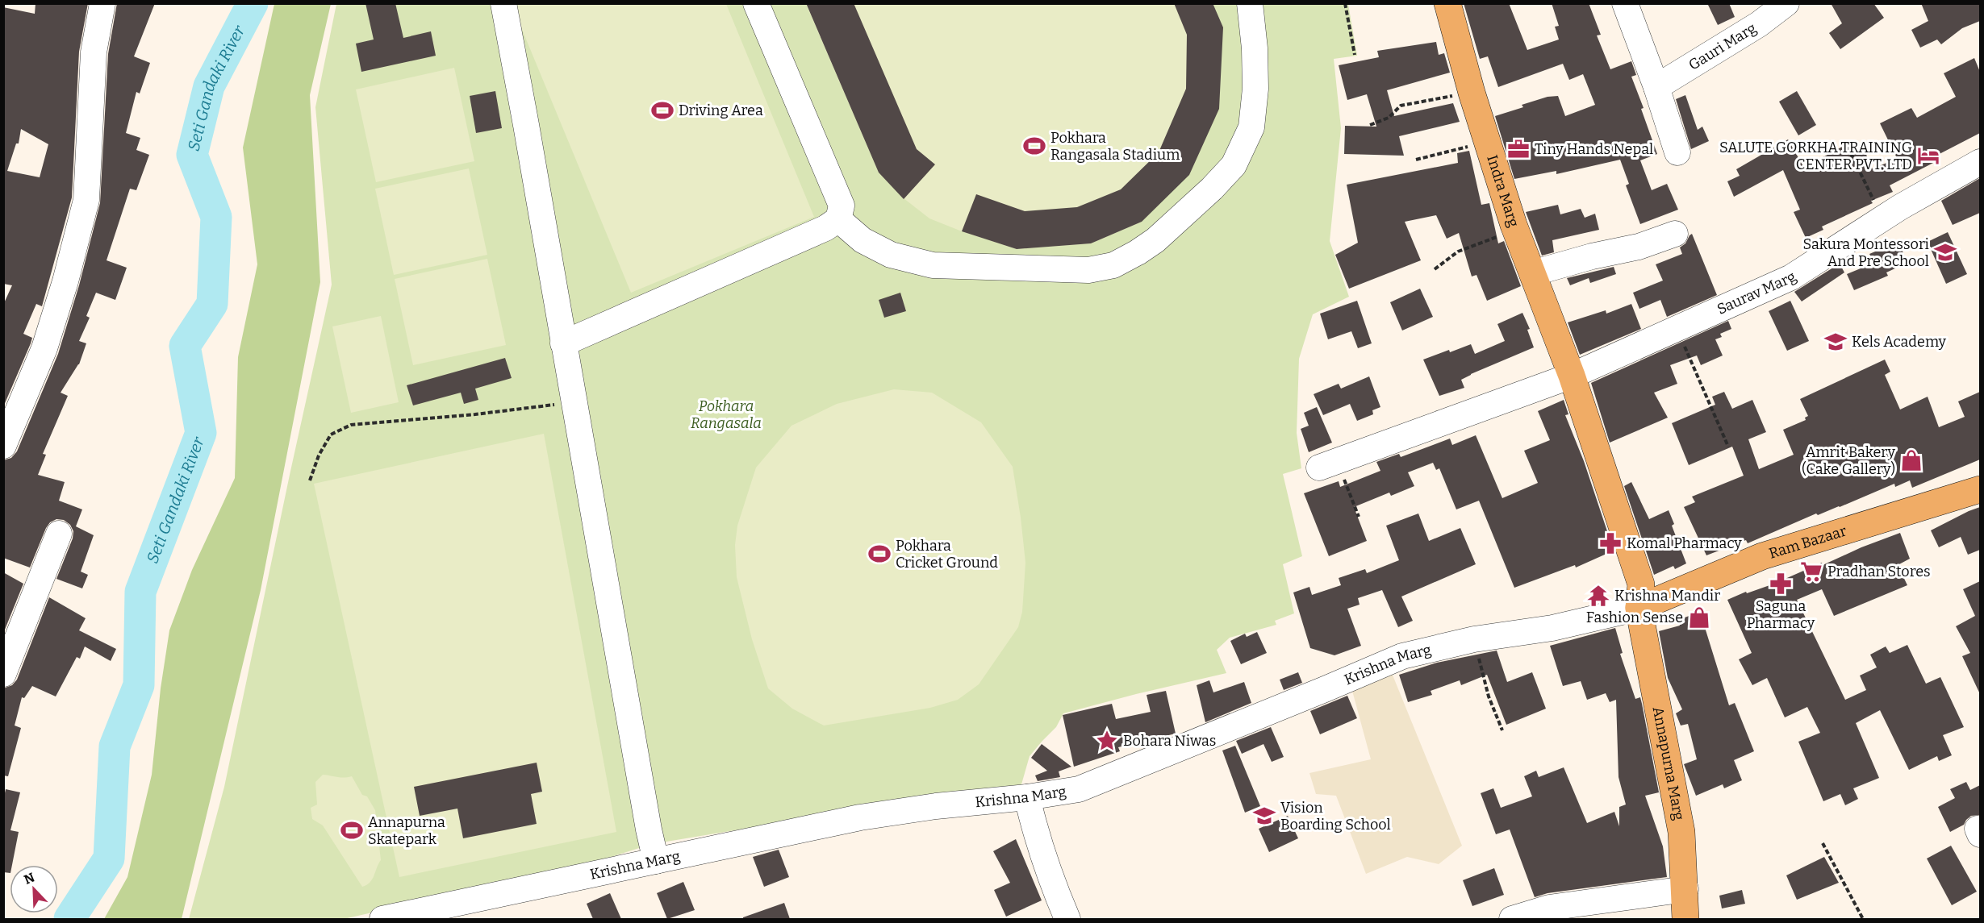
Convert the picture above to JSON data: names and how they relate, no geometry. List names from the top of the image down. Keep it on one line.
{"streets":{"main road":["Indra Marg","Ram Bazaar","Annapurna Marg"],"street":["Gauri Marg","Saurav Marg","Krishna Marg"]},"crossings":[["Indra Marg","Saurav Marg"],["Indra Marg","Ram Bazaar"],["Indra Marg","Krishna Marg"],["Indra Marg","Annapurna Marg"],["Ram Bazaar","Krishna Marg"],["Ram Bazaar","Annapurna Marg"],["Krishna Marg","Annapurna Marg"]],"water":["Seti Gandaki River"],"parks":["Pokhara Rangasala"],"places":{"sports":["Driving Area","Pokhara Rangasala Stadium","Pokhara Cricket Ground","Annapurna Skatepark"],"office":["Tiny Hands Nepal"],"hotel":["SALUTE GORKHA TRAINING CENTER PVT. LTD"],"school or university":["Sakura Montessori And Pre School","Kels Academy","Vision Boarding School"],"shop":["Amrit Bakery (Cake Gallery)","Fashion Sense"],"pharmacy":["Komal Pharmacy","Saguna Pharmacy"],"supermarket":["Pradhan Stores"],"temple":["Krishna Mandir"],"place":["Bohara Niwas"]},"north":"top left"}
